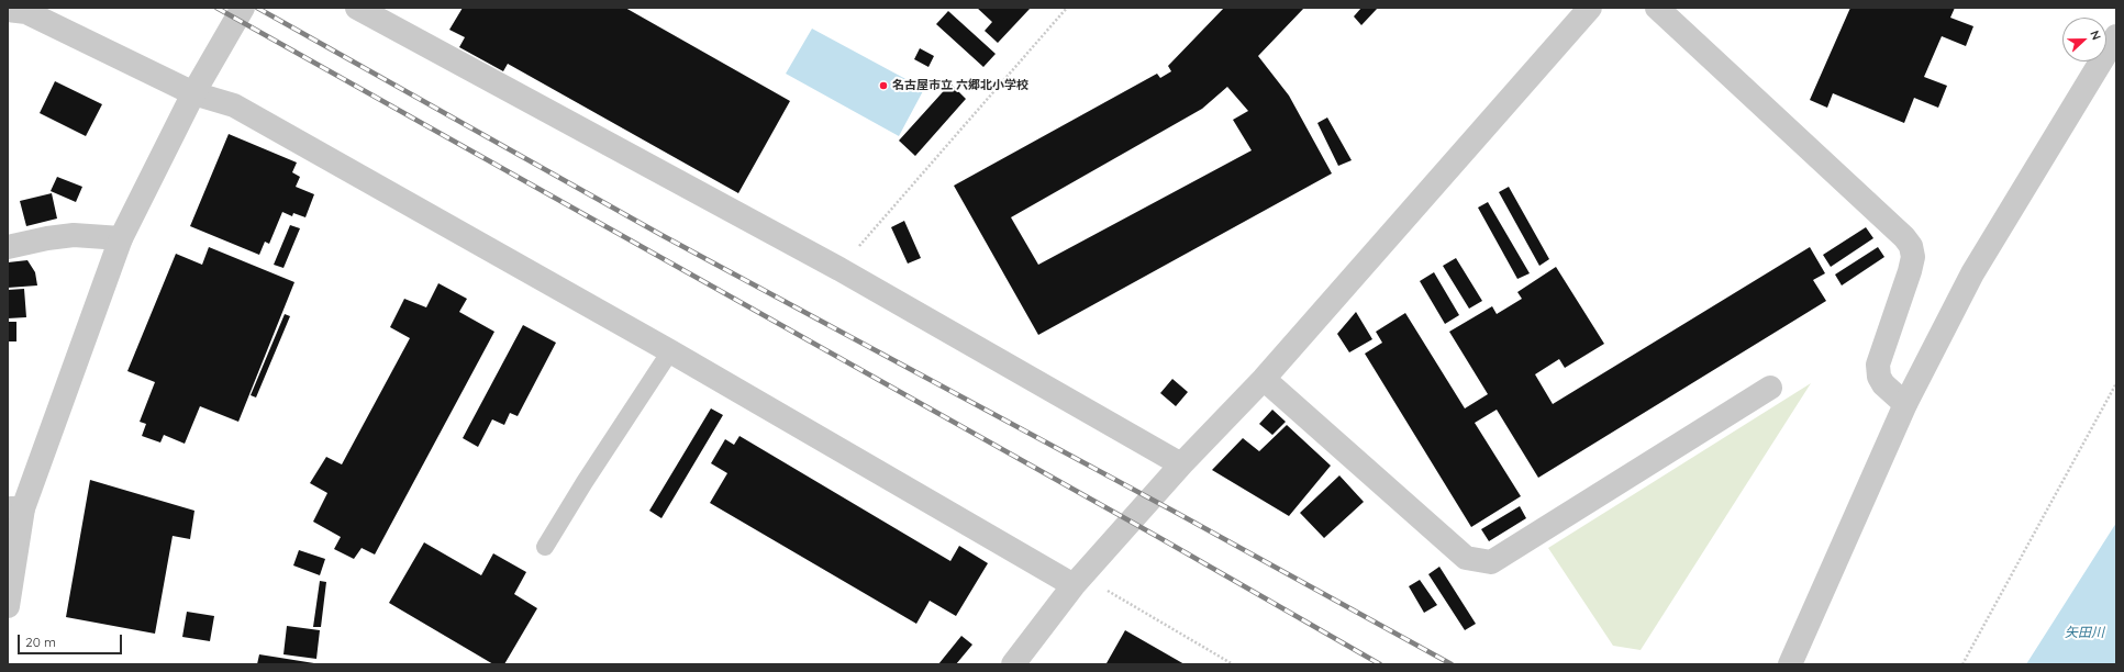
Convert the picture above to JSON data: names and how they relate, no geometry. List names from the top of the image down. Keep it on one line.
{"water":["矢田川"],"places":["名古屋市立 六郷北小学校"],"scale_bar":"20 m","north":"right"}
